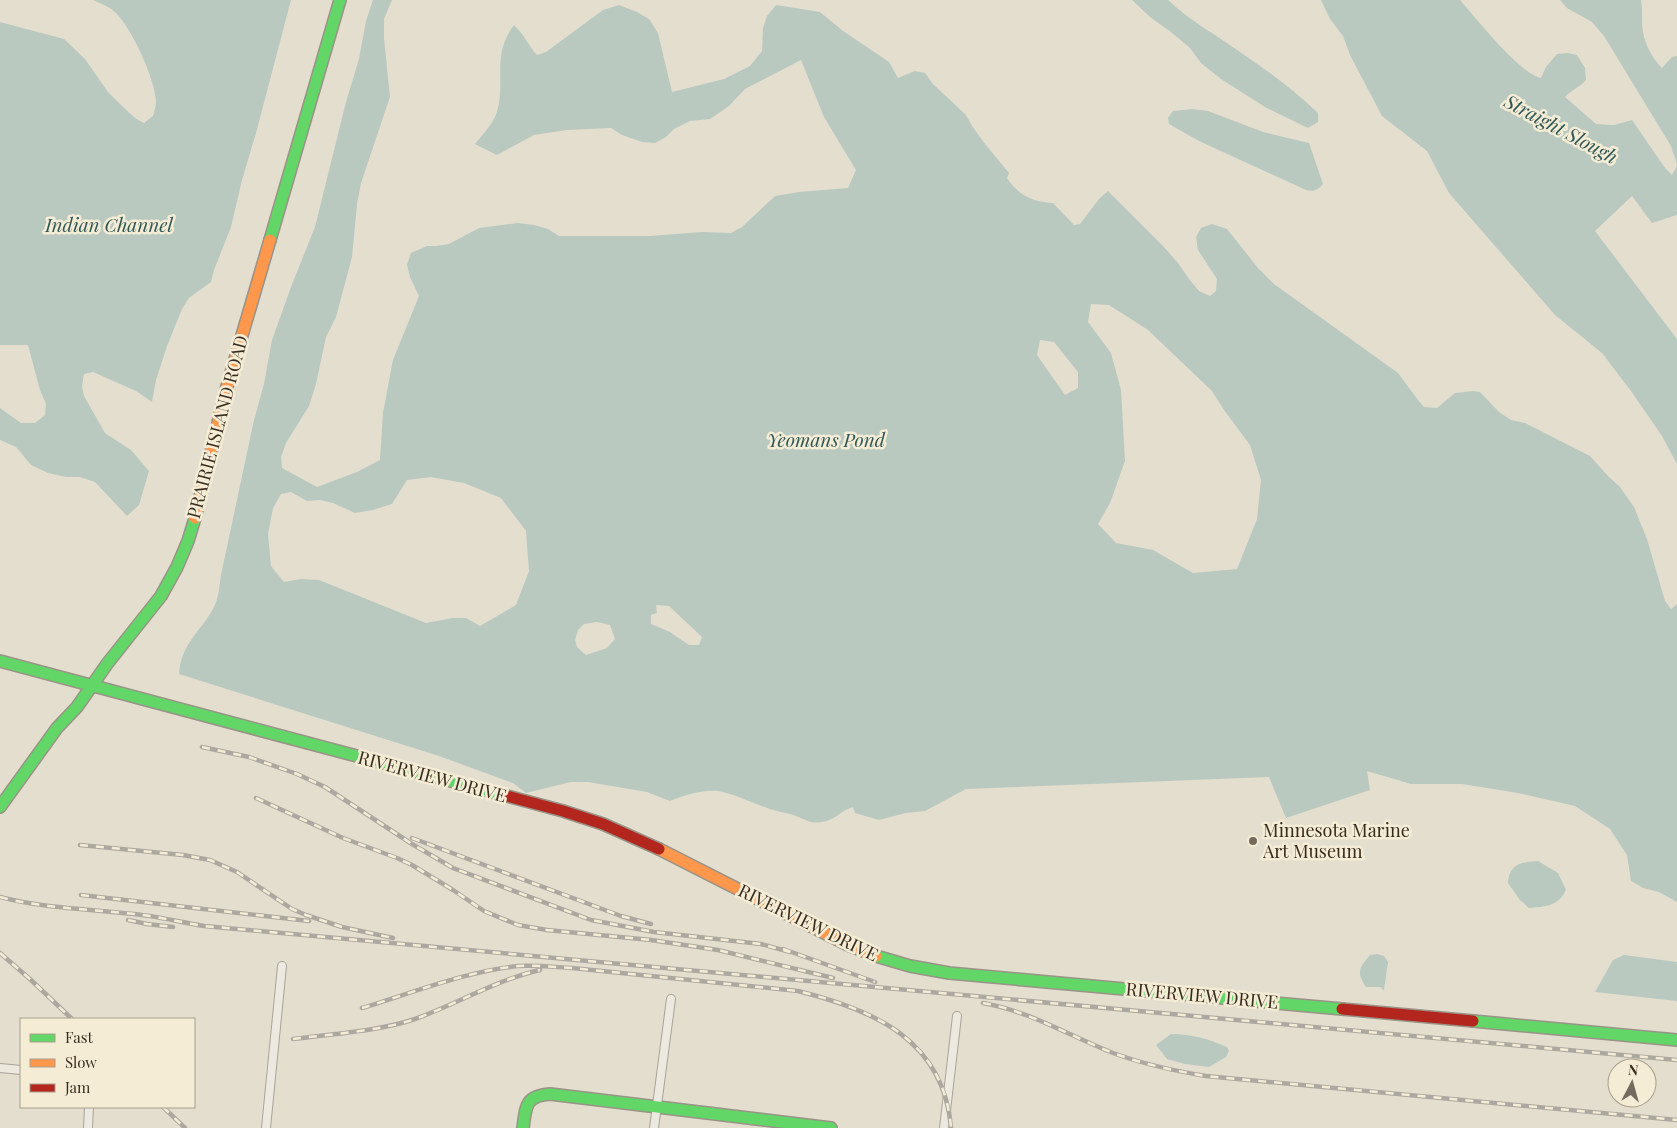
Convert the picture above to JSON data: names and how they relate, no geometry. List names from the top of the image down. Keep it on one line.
{"streets":{"street":["PRAIRIE ISLAND ROAD","RIVERVIEW DRIVE"]},"crossings":[["PRAIRIE ISLAND ROAD","RIVERVIEW DRIVE"]],"water":["Straight Slough","Indian Channel","Yeomans Pond"],"places":["Minnesota Marine Art Museum"],"legend":["Fast","Slow","Jam"],"north":"top"}
